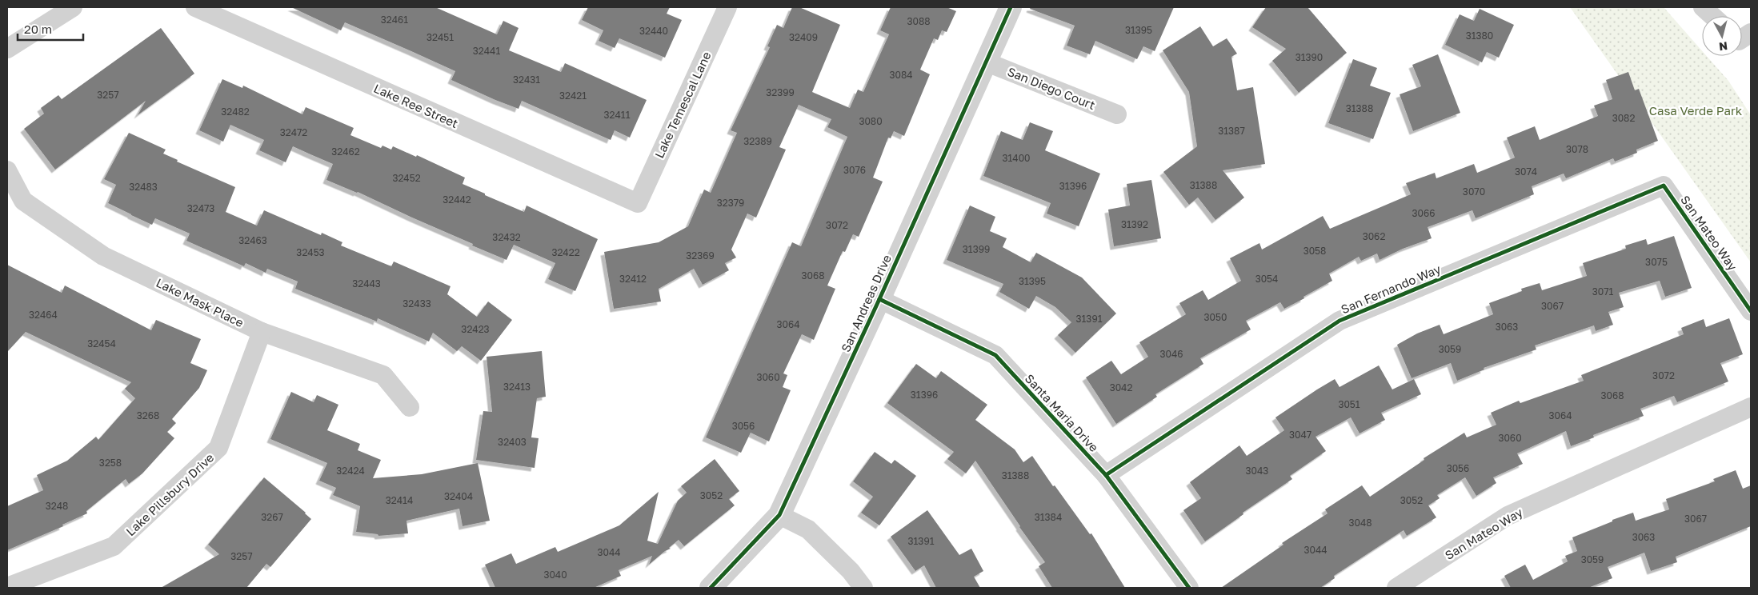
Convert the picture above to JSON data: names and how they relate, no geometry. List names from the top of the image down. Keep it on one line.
{"streets":{"street":["San Diego Court","Lake Temescal Lane","Lake Ree Street","San Mateo Way","San Fernando Way","Lake Mask Place","San Andreas Drive","Santa Maria Drive","Lake Pillsbury Drive"]},"crossings":[["San Diego Court","San Andreas Drive"],["Lake Temescal Lane","Lake Ree Street"],["San Mateo Way","San Fernando Way"],["San Fernando Way","Santa Maria Drive"],["Lake Mask Place","Lake Pillsbury Drive"],["San Andreas Drive","Santa Maria Drive"]],"parks":["Casa Verde Park"],"house_numbers":["32461","3088","31395","32440","31380","32451","32409","32441","31390","3084","32431","32399","3257","32421","31388","32482","32411","3082","3080","31387","32472","32389","3078","32462","31400","3076","3074","32452","31388","31396","32483","3070","32442","32379","32473","3066","31392","3072","3062","32432","32463","31399","3058","32453","32422","32369","3075","3068","32412","3054","31395","32443","3071","32433","3067","32464","3050","31391","3064","3063","32423","32454","3059","3046","3072","3060","32413","3042","31396","3068","3051","3268","3064","3056","3047","3060","32403","3258","3056","32424","3043","31388","3052","32404","32414","3052","3248","3267","31384","3067","3048","3063","31391","3044","3044","3257","3059","3040"],"scale_bar":"20 m","north":"bottom"}
